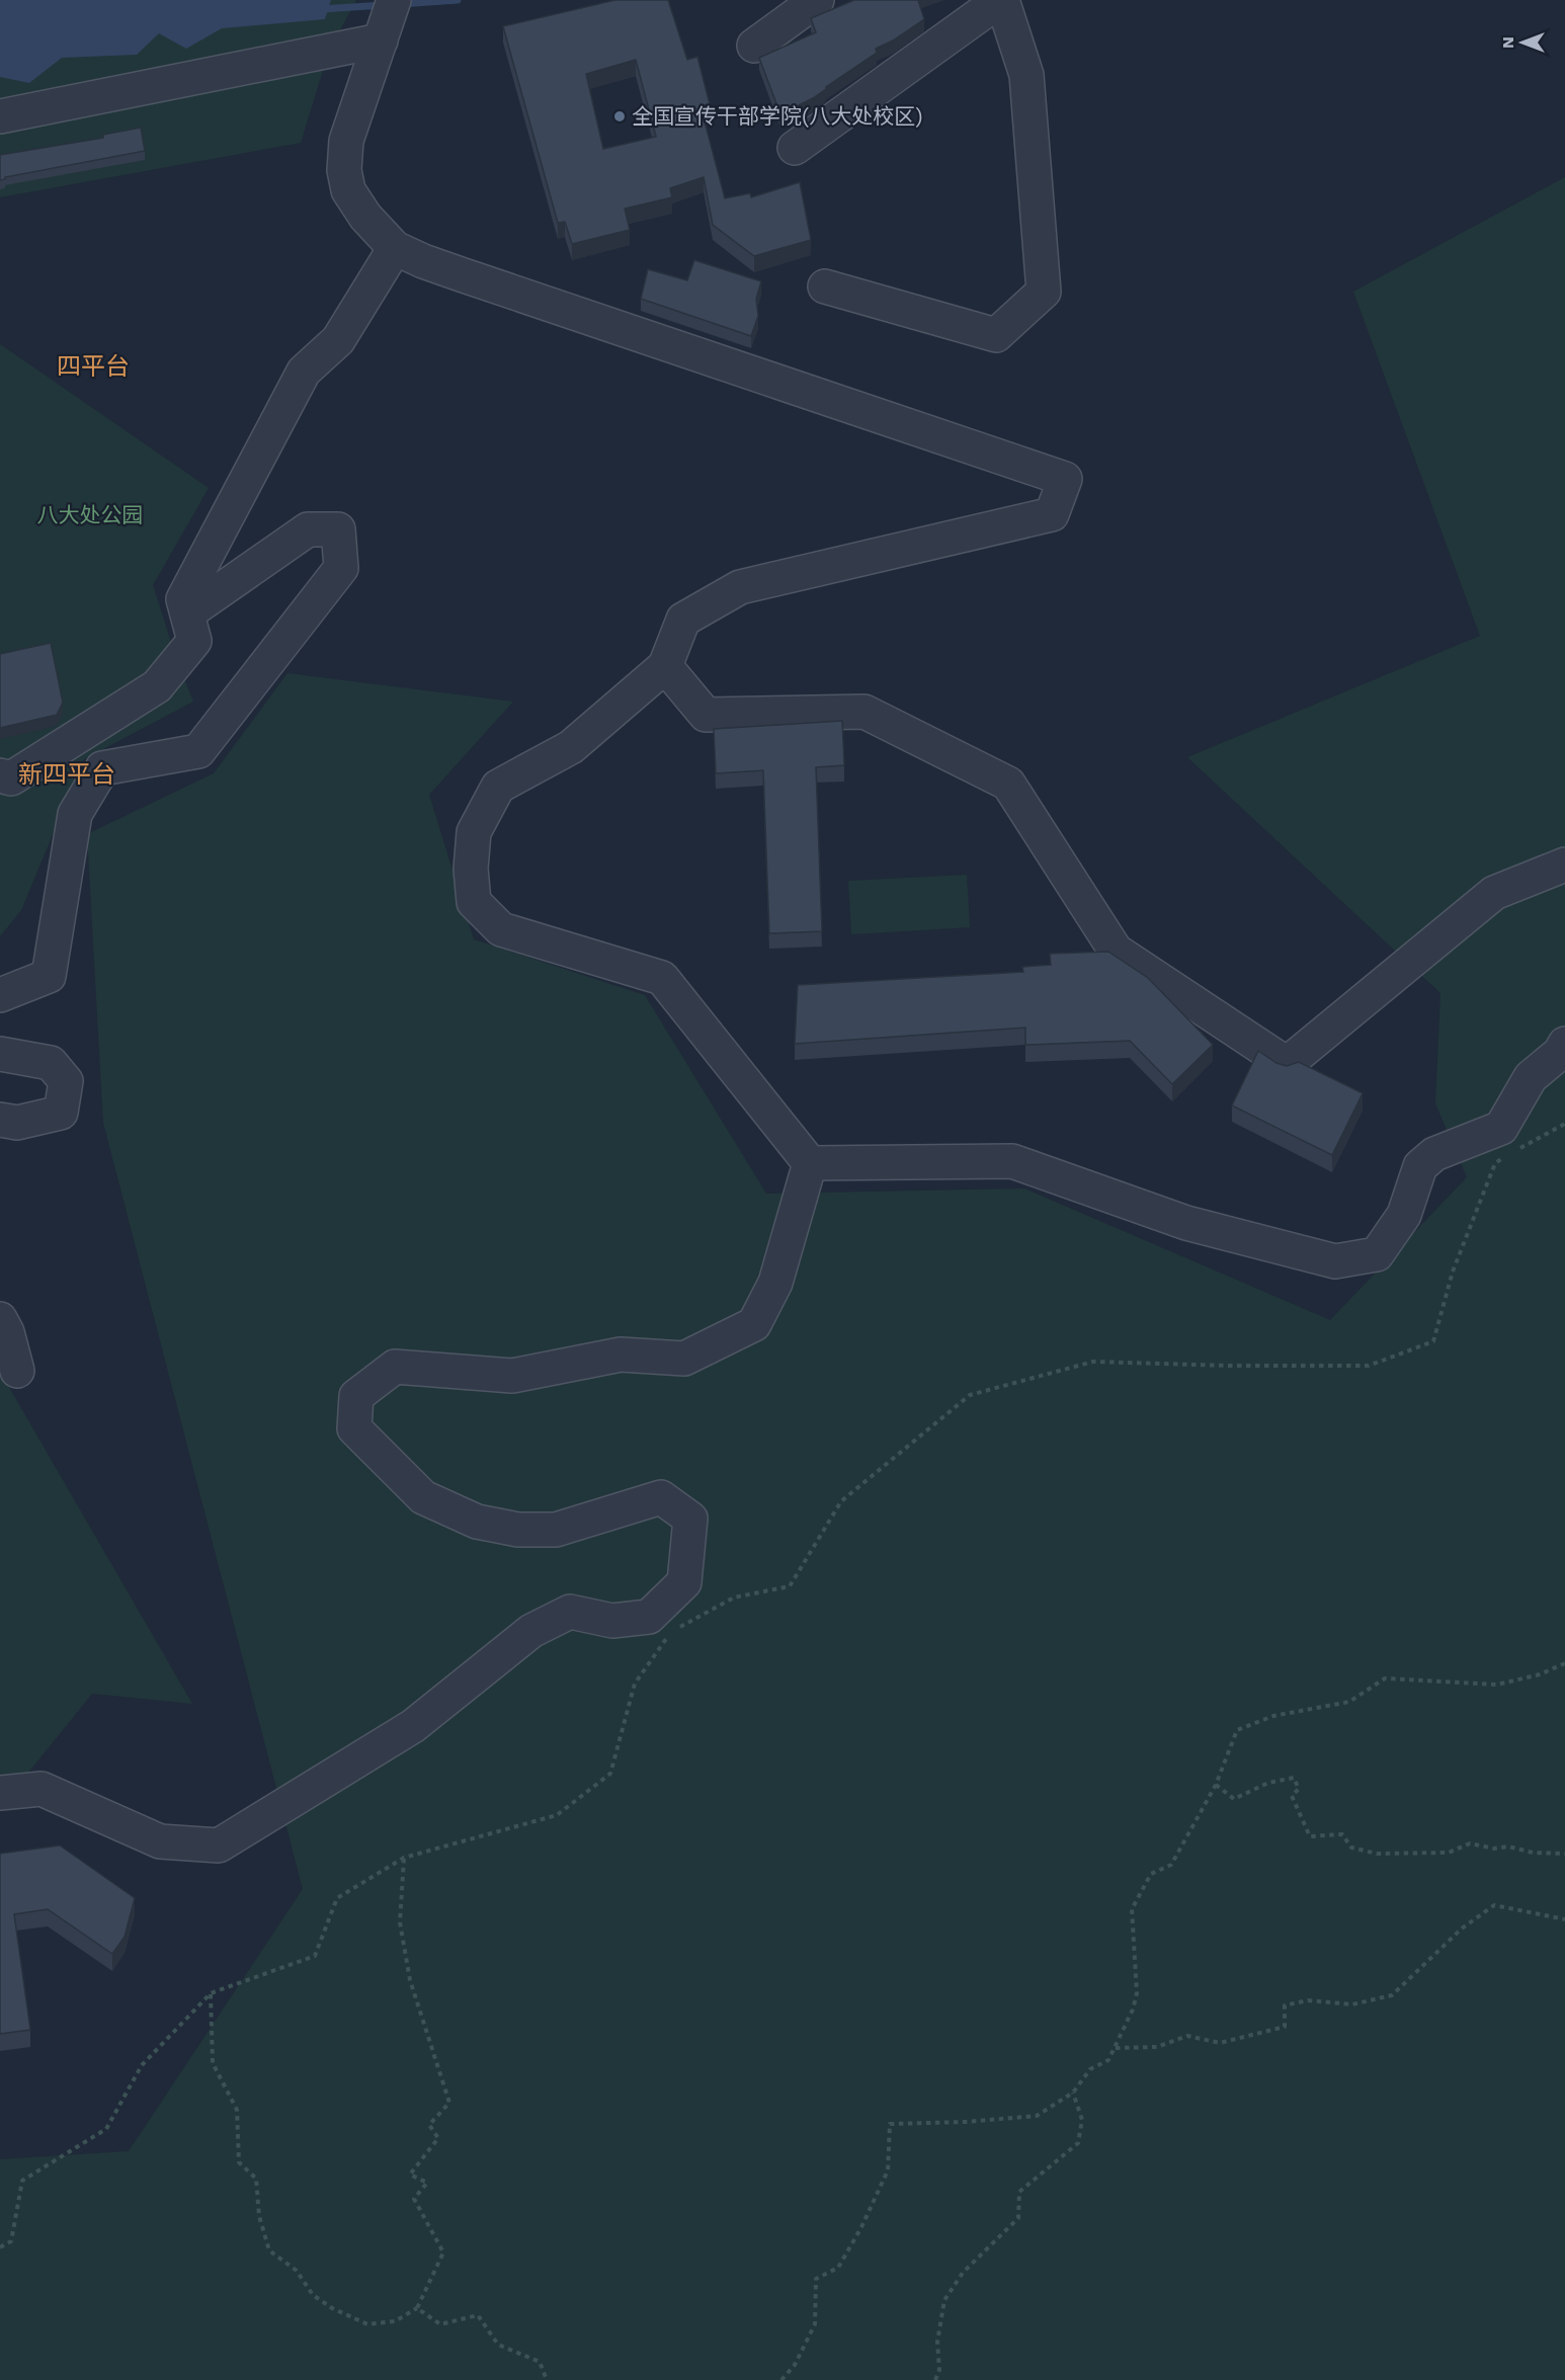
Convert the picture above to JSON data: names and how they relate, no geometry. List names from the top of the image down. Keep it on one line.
{"districts":["四平台","新四平台"],"parks":["八大处公园"],"places":["全国宣传干部学院(八大处校区)"],"north":"left"}
